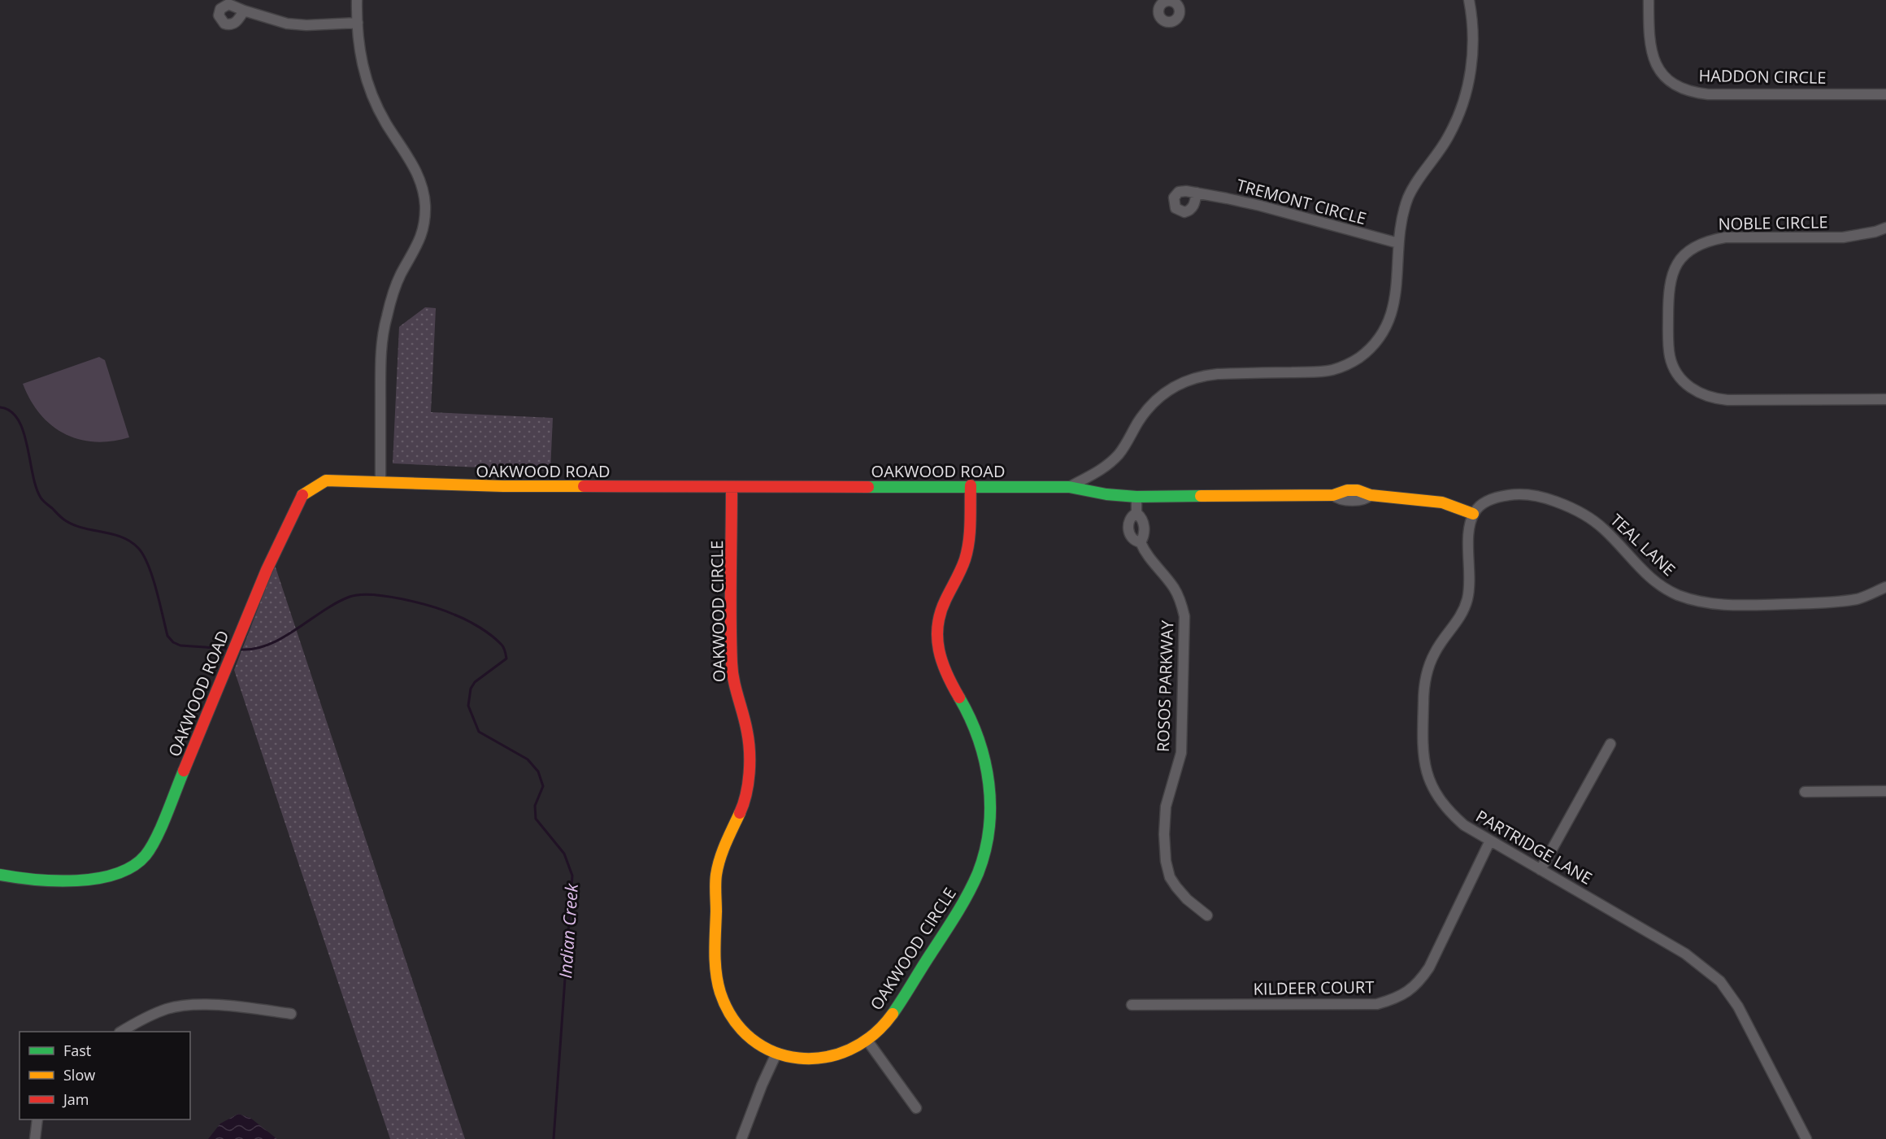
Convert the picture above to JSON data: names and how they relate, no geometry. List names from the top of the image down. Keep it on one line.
{"streets":{"street":["HADDON CIRCLE","TREMONT CIRCLE","NOBLE CIRCLE","OAKWOOD ROAD","TEAL LANE","OAKWOOD CIRCLE","ROSOS PARKWAY","PARTRIDGE LANE","KILDEER COURT"]},"crossings":[["OAKWOOD ROAD","TEAL LANE"],["OAKWOOD ROAD","OAKWOOD CIRCLE"],["OAKWOOD ROAD","ROSOS PARKWAY"],["OAKWOOD ROAD","PARTRIDGE LANE"],["TEAL LANE","PARTRIDGE LANE"],["PARTRIDGE LANE","KILDEER COURT"]],"water":["Indian Creek"],"legend":["Fast","Slow","Jam"]}
